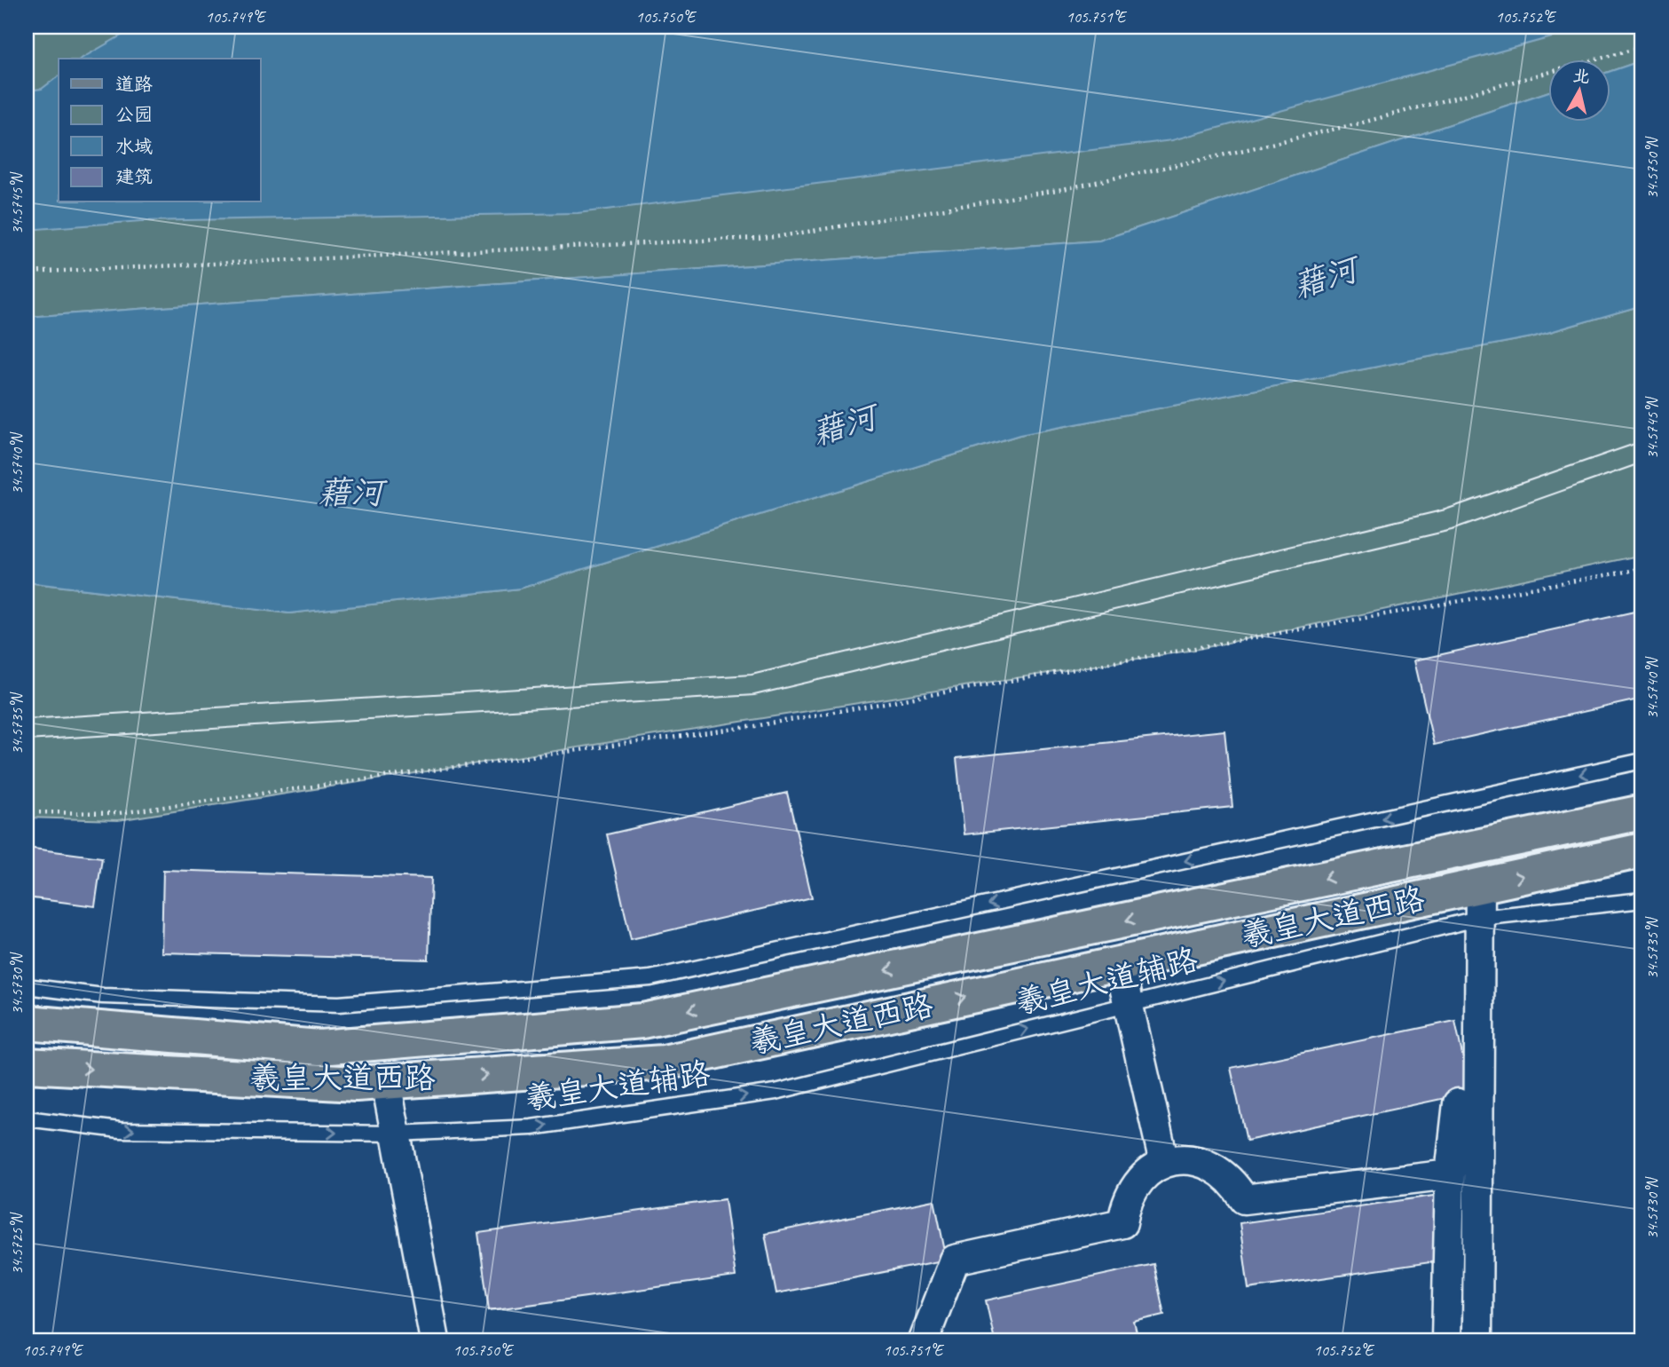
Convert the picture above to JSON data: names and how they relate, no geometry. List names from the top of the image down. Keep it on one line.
{"streets":{"main road":["羲皇大道西路"],"lane":["羲皇大道辅路"]},"crossings":[["羲皇大道西路","羲皇大道辅路"]],"one_way":["羲皇大道辅路"],"water":["藉河"],"legend":["道路","公园","水域","建筑"],"north":"top","coordinates":["105.749°E","105.750°E","105.751°E","105.752°E","34.5750°N","34.5745°N","34.5740°N","34.5735°N","34.5730°N","34.5725°N"]}
